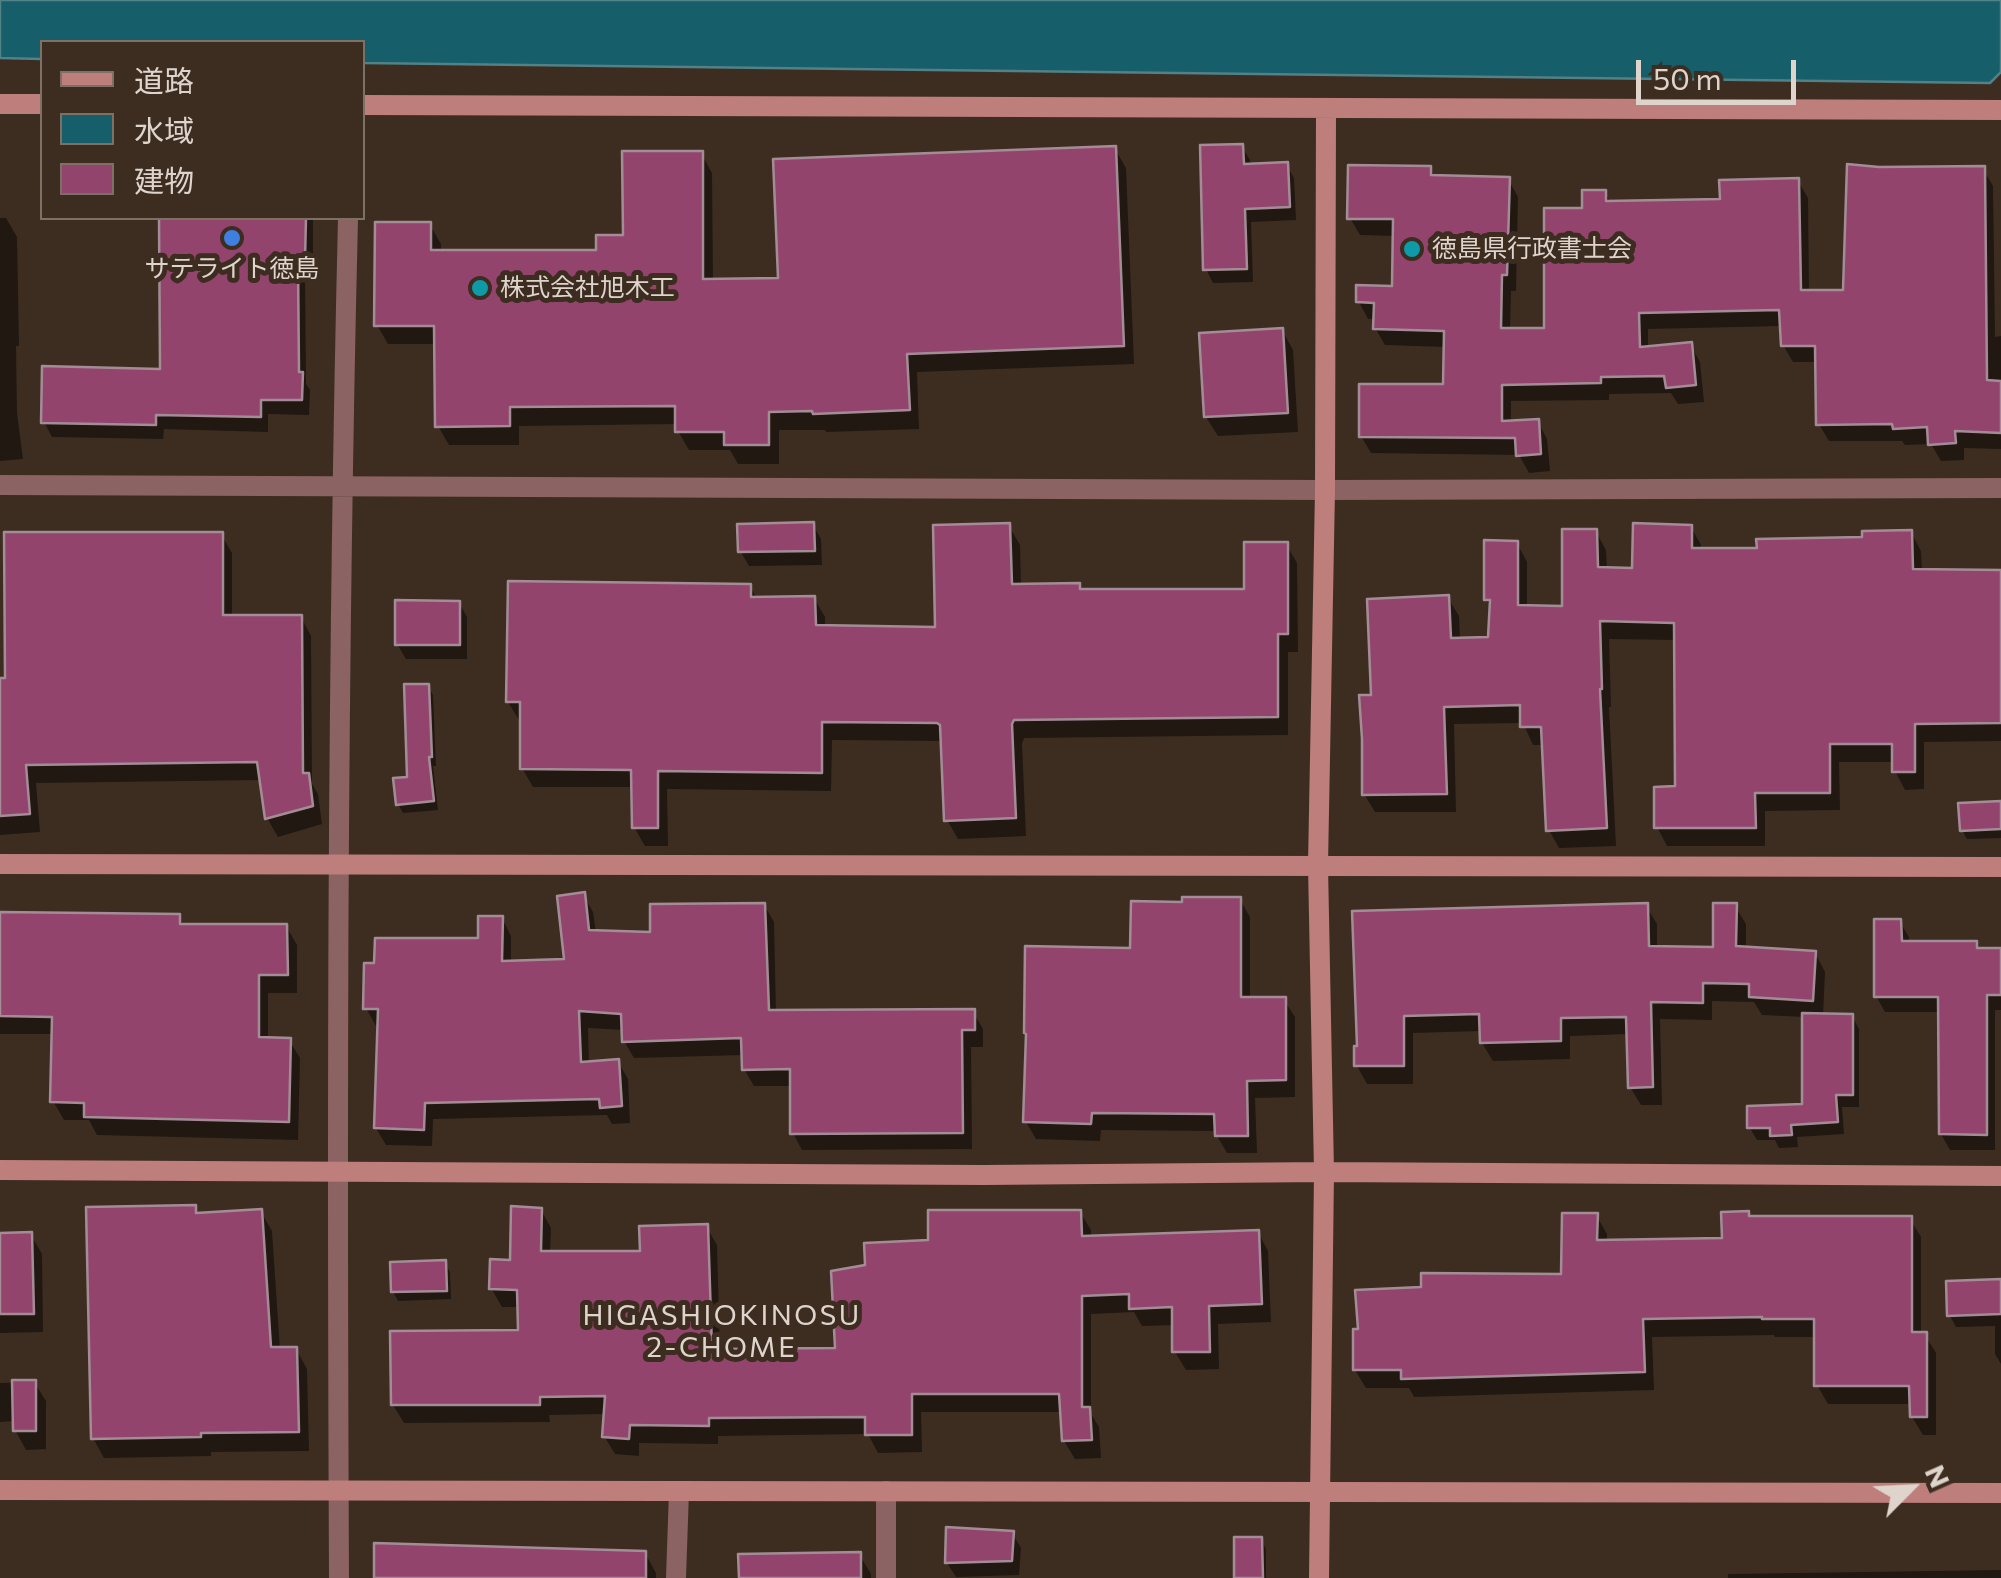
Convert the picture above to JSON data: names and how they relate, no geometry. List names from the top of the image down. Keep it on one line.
{"districts":["HIGASHIOKINOSU 2-CHOME"],"places":["サテライト徳島","徳島県行政書士会","株式会社旭木工"],"legend":["道路","水域","建物"],"scale_bar":"50 m","north":"top right"}
